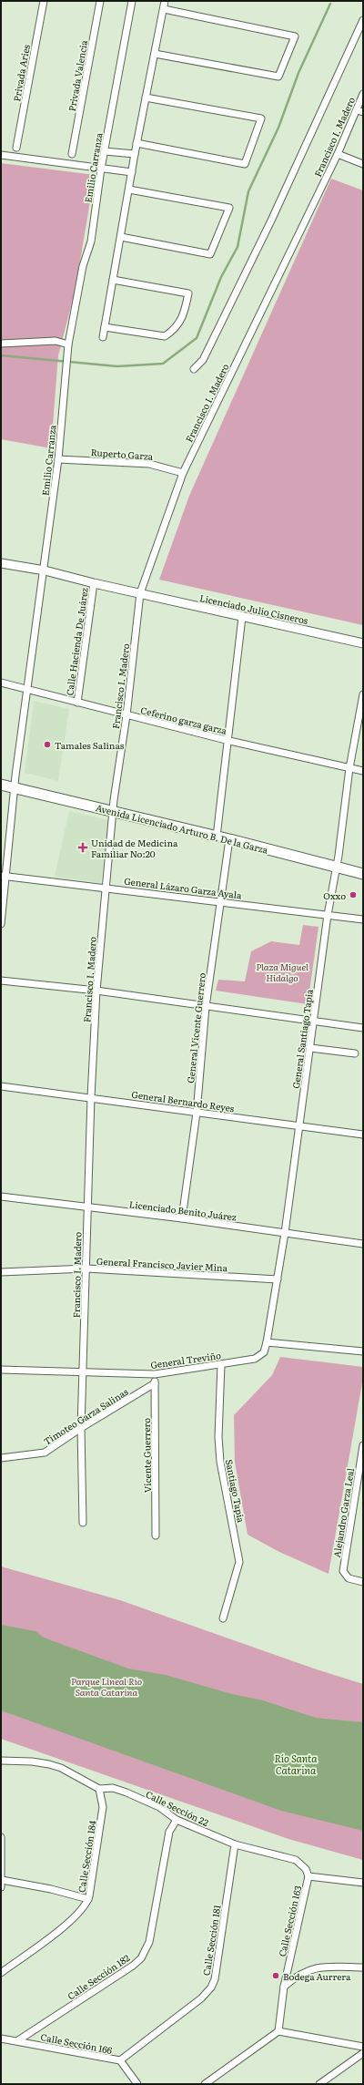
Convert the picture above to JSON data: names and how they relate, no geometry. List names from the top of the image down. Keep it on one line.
{"streets":{"main road":["Avenida Licenciado Arturo B. De la Garza"],"street":["Privada Aries","Privada Valencia","Francisco I. Madero","Emilio Carranza","Ruperto Garza","Licenciado Julio Cisneros","Calle Hacienda De Juárez","Ceferino garza garza","General Lázaro Garza Ayala","General Vicente Guerrero","General Santiago Tapia","General Bernardo Reyes","Licenciado Benito Juárez","General Francisco Javier Mina","General Treviño","Timoteo Garza Salinas","Vicente Guerrero","Santiago Tapia","Alejandro Garza Leal","Calle Sección 22","Calle Sección 184","Calle Sección 163","Calle Sección 181","Calle Sección 182","Calle Sección 166"]},"crossings":[["Francisco I. Madero","Ruperto Garza"],["Francisco I. Madero","Licenciado Julio Cisneros"],["Francisco I. Madero","Ceferino garza garza"],["Francisco I. Madero","Avenida Licenciado Arturo B. De la Garza"],["Francisco I. Madero","General Lázaro Garza Ayala"],["Francisco I. Madero","General Bernardo Reyes"],["Francisco I. Madero","Licenciado Benito Juárez"],["Francisco I. Madero","General Francisco Javier Mina"],["Francisco I. Madero","General Treviño"],["Francisco I. Madero","Timoteo Garza Salinas"],["Emilio Carranza","Ruperto Garza"],["Emilio Carranza","Licenciado Julio Cisneros"],["Emilio Carranza","Ceferino garza garza"],["Emilio Carranza","Avenida Licenciado Arturo B. De la Garza"],["Emilio Carranza","General Lázaro Garza Ayala"],["Licenciado Julio Cisneros","Calle Hacienda De Juárez"],["Calle Hacienda De Juárez","Ceferino garza garza"],["Ceferino garza garza","General Santiago Tapia"],["Avenida Licenciado Arturo B. De la Garza","General Vicente Guerrero"],["Avenida Licenciado Arturo B. De la Garza","General Santiago Tapia"],["General Lázaro Garza Ayala","General Vicente Guerrero"],["General Lázaro Garza Ayala","General Santiago Tapia"],["General Vicente Guerrero","General Bernardo Reyes"],["General Vicente Guerrero","Licenciado Benito Juárez"],["General Santiago Tapia","General Bernardo Reyes"],["General Santiago Tapia","Licenciado Benito Juárez"],["General Santiago Tapia","General Francisco Javier Mina"],["General Santiago Tapia","General Treviño"],["General Treviño","Vicente Guerrero"],["General Treviño","Santiago Tapia"],["Timoteo Garza Salinas","Vicente Guerrero"],["Calle Sección 22","Calle Sección 184"],["Calle Sección 22","Calle Sección 163"],["Calle Sección 22","Calle Sección 181"],["Calle Sección 22","Calle Sección 182"],["Calle Sección 181","Calle Sección 166"],["Calle Sección 182","Calle Sección 166"]],"water":["Río Santa Catarina"],"parks":["Plaza Miguel Hidalgo","Parque Lineal Río Santa Catarina"],"places":{"other":["Tamales Salinas","Oxxo","Bodega Aurrera"],"health":["Unidad de Medicina Familiar No:20"]}}
